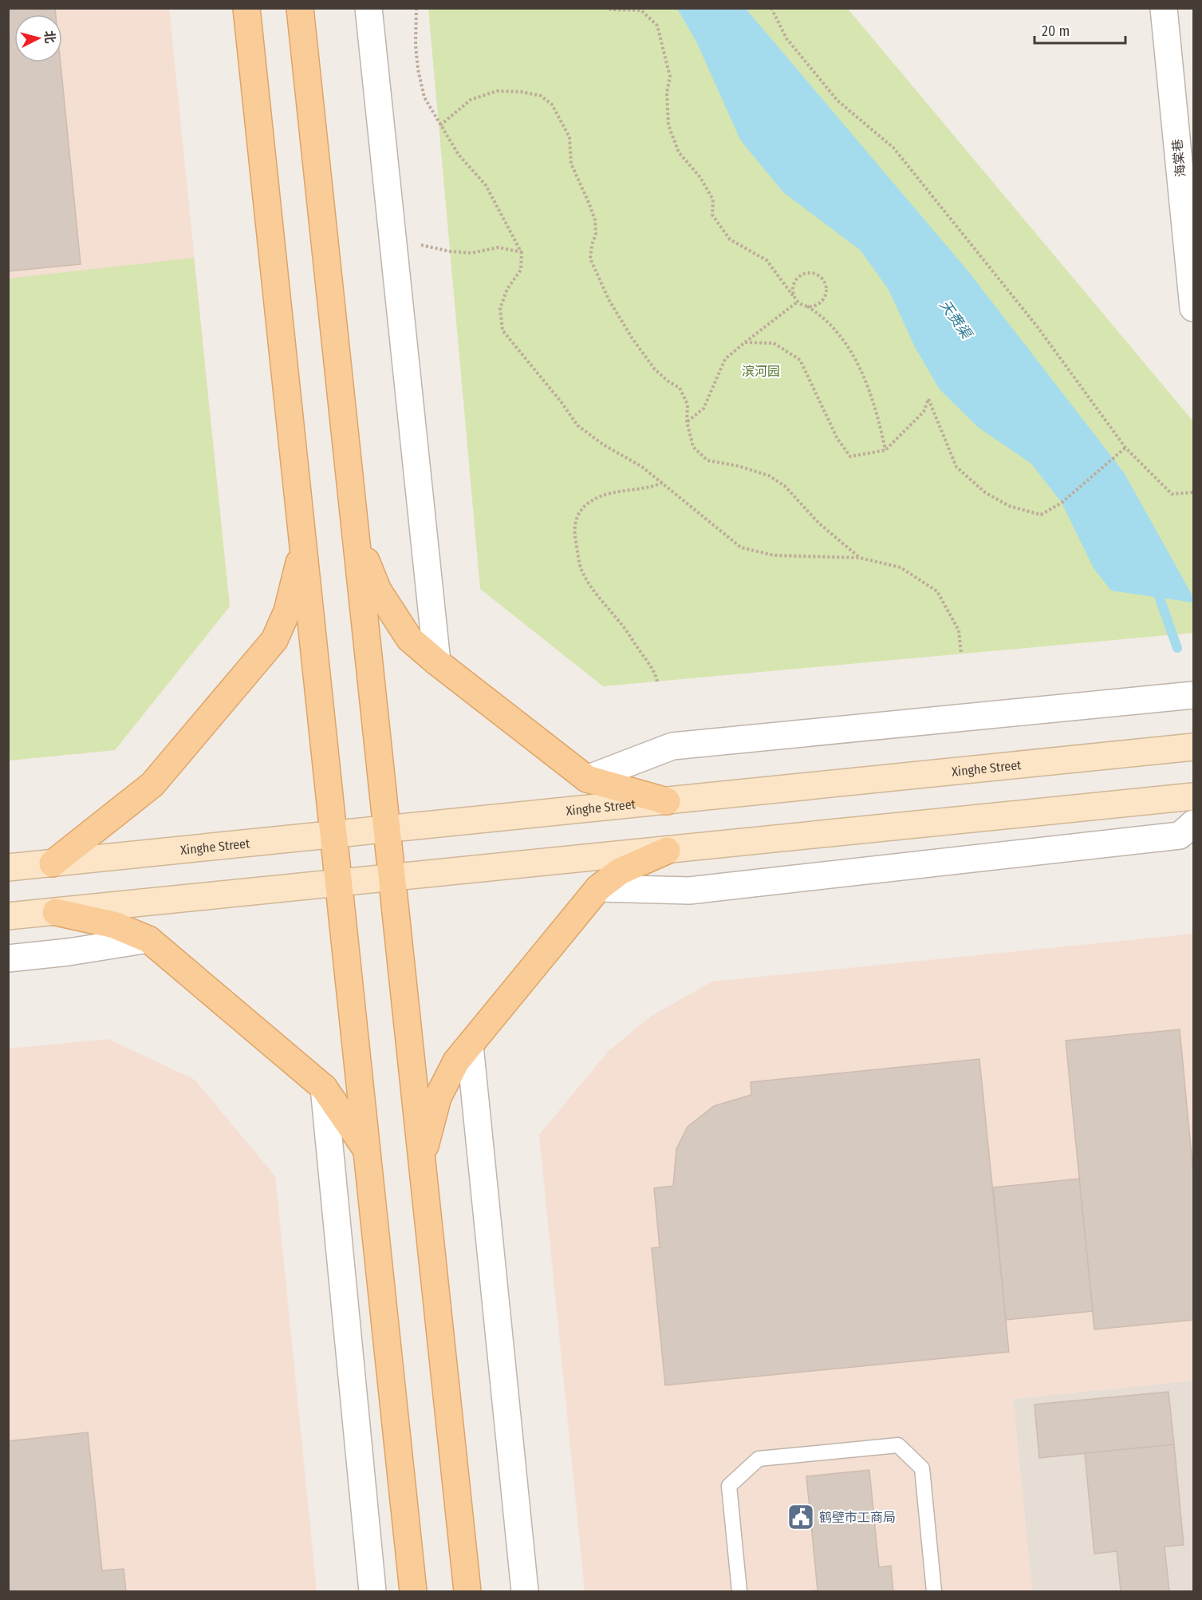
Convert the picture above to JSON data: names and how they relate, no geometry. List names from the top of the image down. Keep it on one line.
{"streets":{"main road":["Xinghe Street"],"street":["海棠巷"]},"water":["天赉渠"],"parks":["滨河园"],"places":{"public building":["鹤壁市工商局"]},"scale_bar":"20 m","north":"right"}
